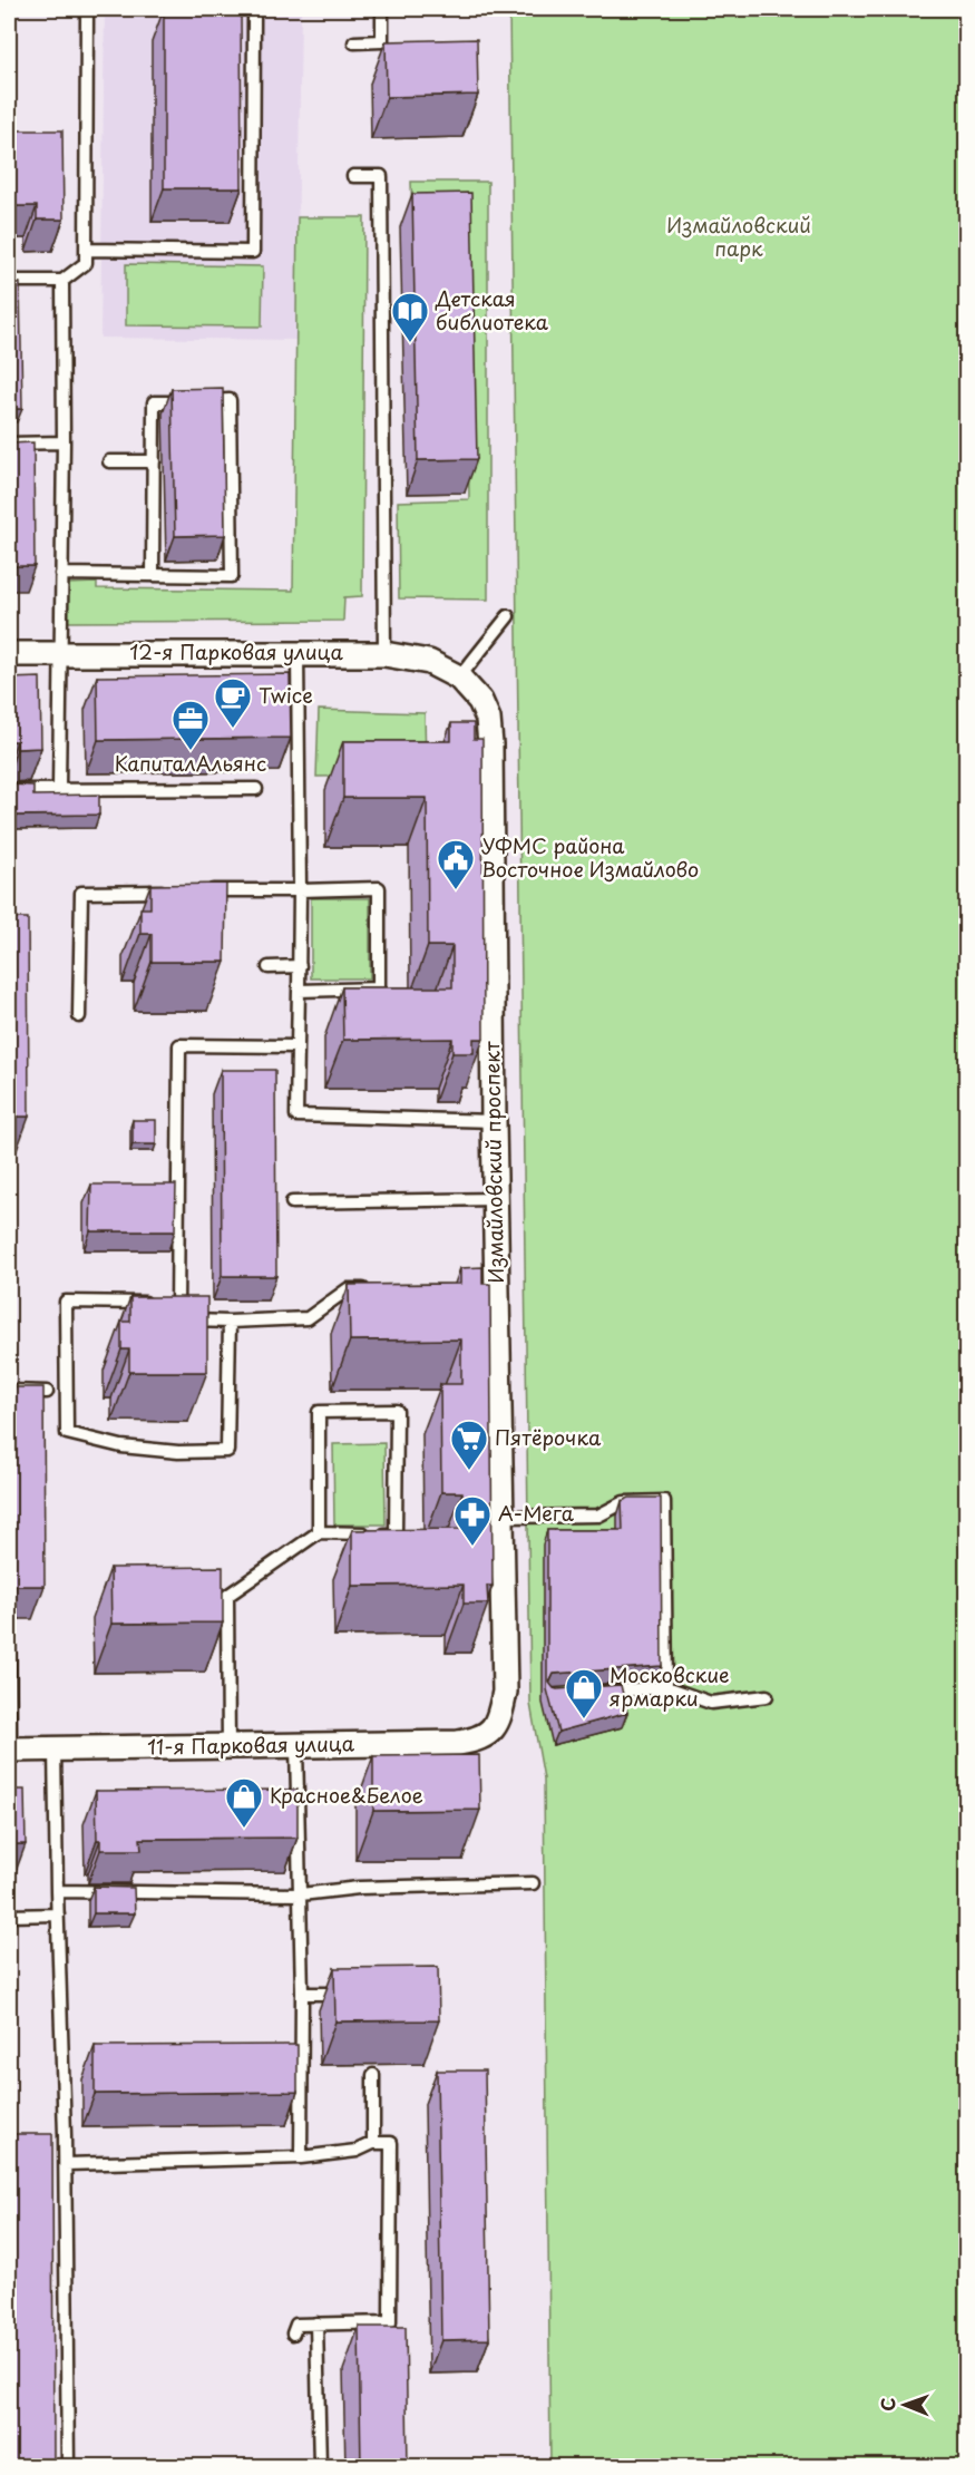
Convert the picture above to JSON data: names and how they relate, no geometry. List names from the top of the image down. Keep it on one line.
{"streets":{"street":["12-я Парковая улица","Измайловский проспект","11-я Парковая улица"]},"crossings":[["12-я Парковая улица","Измайловский проспект"],["Измайловский проспект","11-я Парковая улица"]],"parks":["Измайловский парк"],"places":{"library":["Детская библиотека"],"cafe":["Twice"],"office":["КапиталАльянс"],"public building":["УФМС района Восточное Измайлово"],"supermarket":["Пятёрочка"],"pharmacy":["А-Мега"],"shop":["Московские ярмарки","Красное&Белое"]},"north":"left"}
